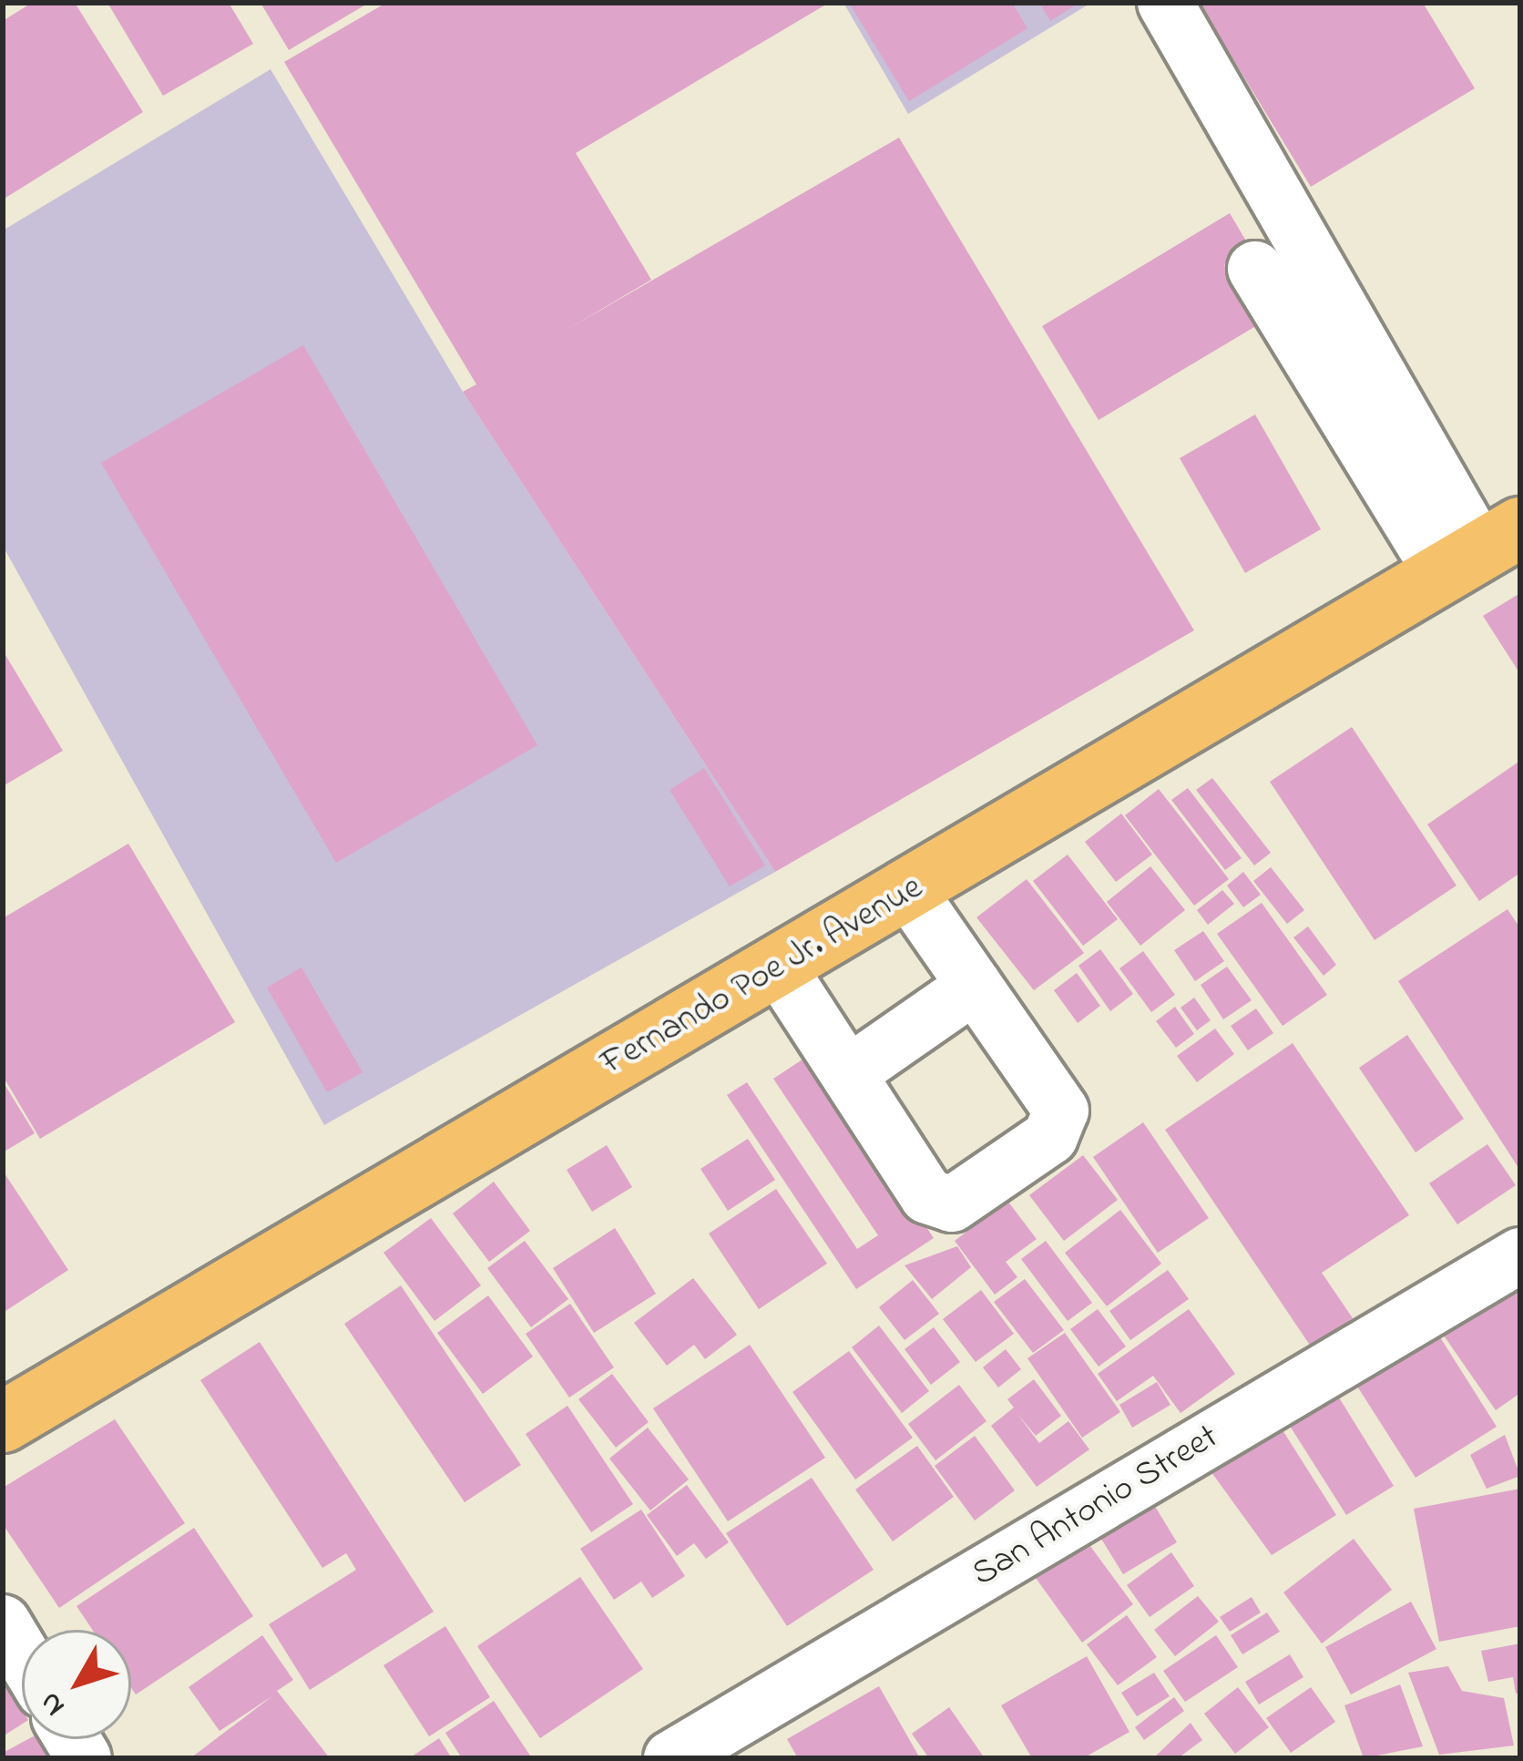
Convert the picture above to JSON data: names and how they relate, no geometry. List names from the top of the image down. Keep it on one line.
{"streets":{"main road":["Fernando Poe Jr. Avenue"],"street":["San Antonio Street"]},"north":"bottom left"}
